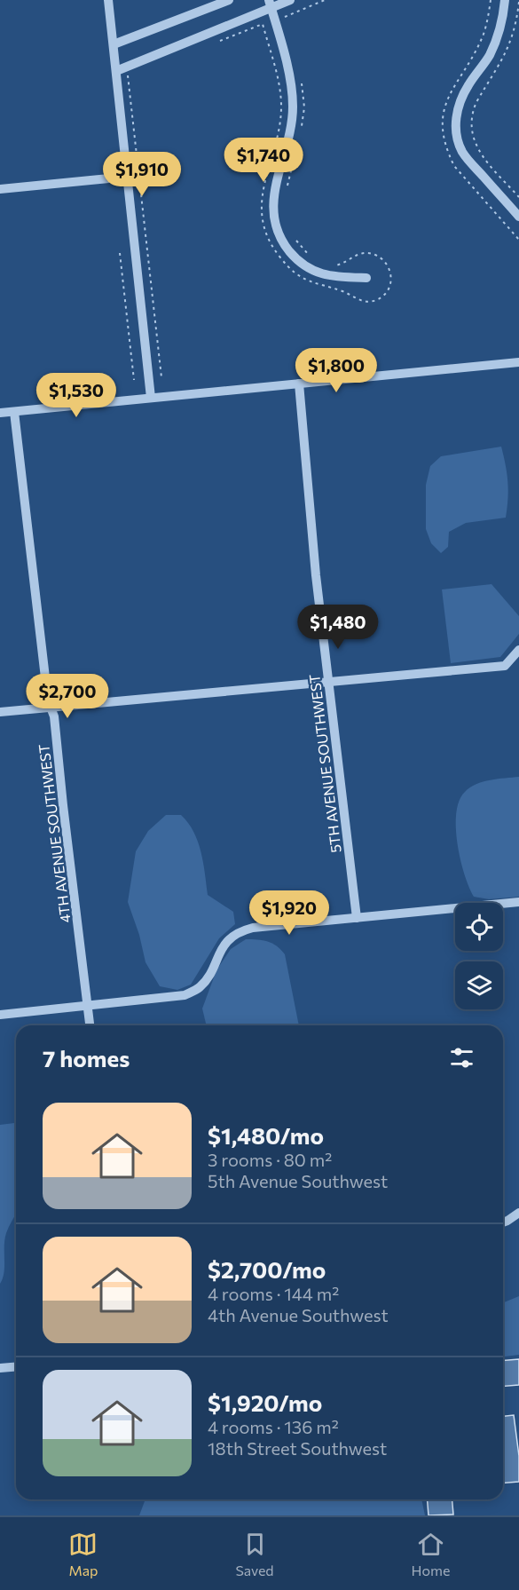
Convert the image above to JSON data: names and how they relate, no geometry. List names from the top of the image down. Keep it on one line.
{"streets":{"street":["5TH AVENUE SOUTHWEST","4TH AVENUE SOUTHWEST"]},"page":{"price":["$1,740","$1,910","$1,800","$1,530","$1,480","$2,700","$1,920"],"heading":"7 homes","list":[{"name":"$1,480/mo","note":"3 rooms · 80 m² · 5th Avenue Southwest"},{"name":"$2,700/mo","note":"4 rooms · 144 m² · 4th Avenue Southwest"},{"name":"$1,920/mo","note":"4 rooms · 136 m² · 18th Street Southwest"}],"tabs":["Map","Saved","Home"]}}
